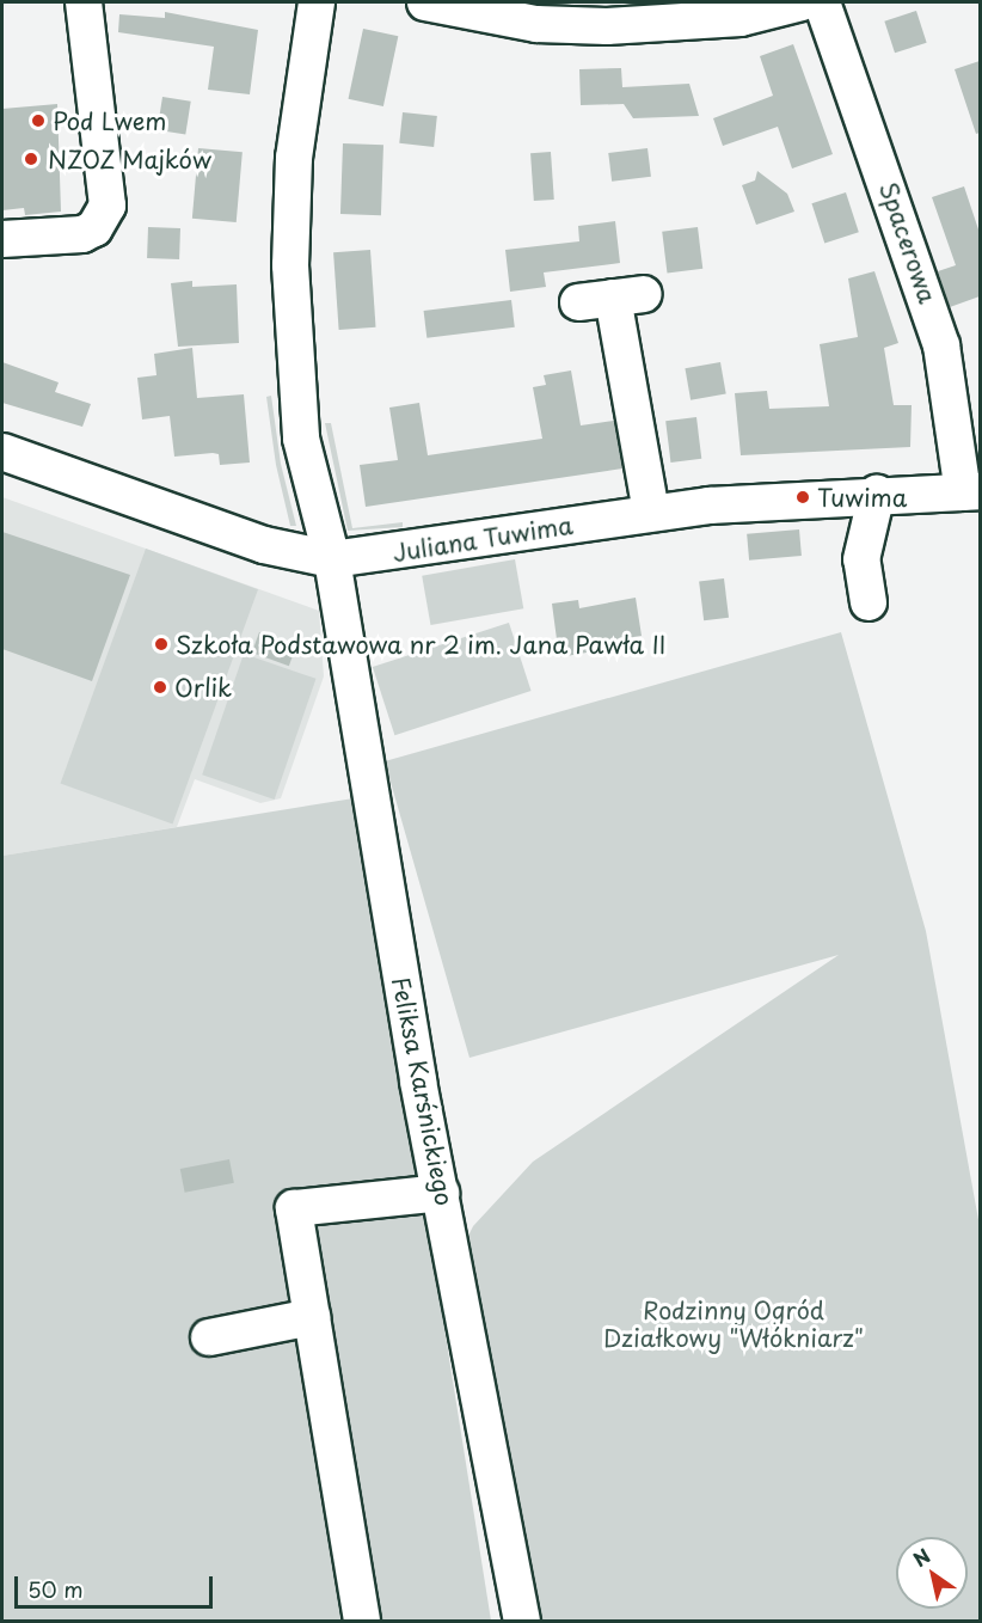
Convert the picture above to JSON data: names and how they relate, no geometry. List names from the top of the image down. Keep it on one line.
{"streets":{"street":["Spacerowa","Juliana Tuwima","Feliksa Karśnickiego"]},"crossings":[["Spacerowa","Juliana Tuwima"],["Juliana Tuwima","Feliksa Karśnickiego"]],"parks":["Rodzinny Ogród Działkowy \"Włókniarz\""],"places":["Pod Lwem","NZOZ Majków","Tuwima","Szkoła Podstawowa nr 2 im. Jana Pawła II","Orlik"],"scale_bar":"50 m","north":"top left"}
